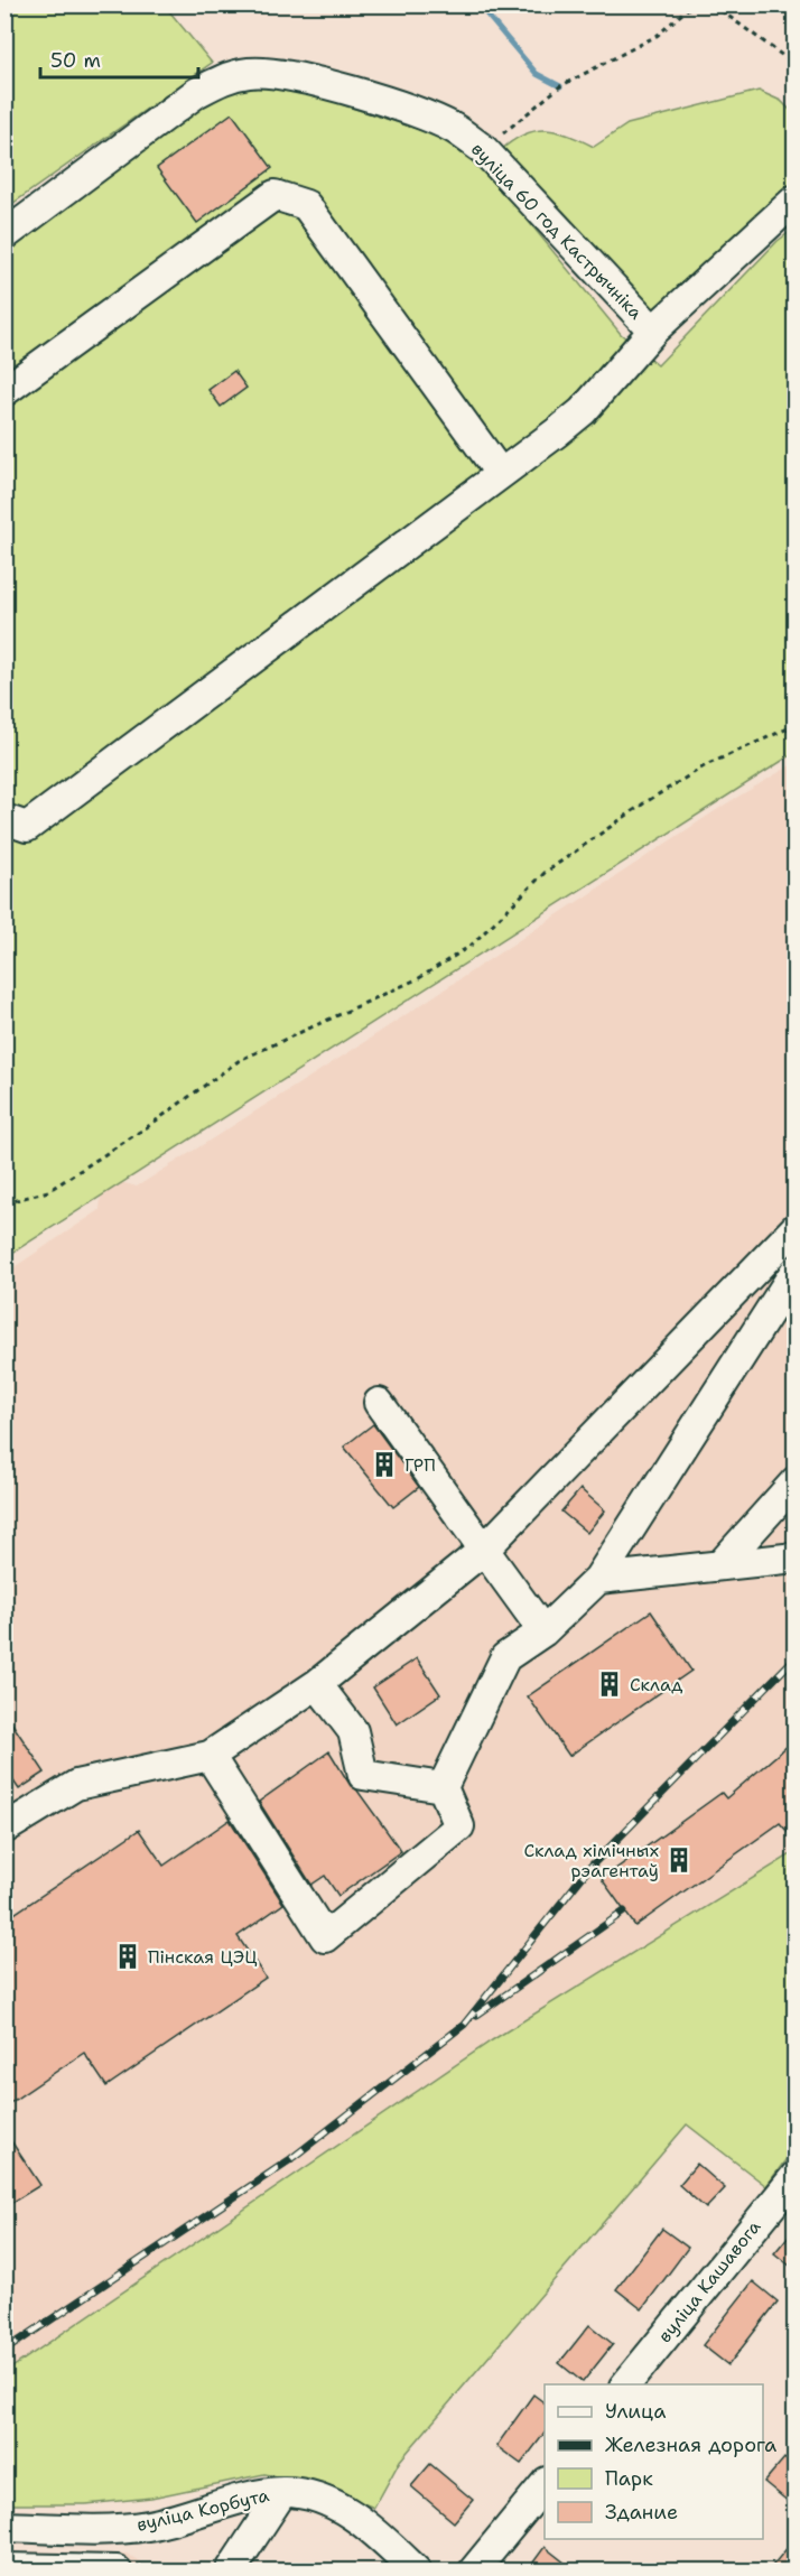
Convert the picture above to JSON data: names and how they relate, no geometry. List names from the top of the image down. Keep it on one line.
{"streets":{"street":["вуліца 60 год Кастрычніка","вуліца Кашавога","вуліца Корбута"]},"places":{"building":["ГРП","Склад","Склад хімічных рэагентаў","Пінская ЦЭЦ"]},"legend":["Улица","Железная дорога","Парк","Здание"],"scale_bar":"50 m"}
